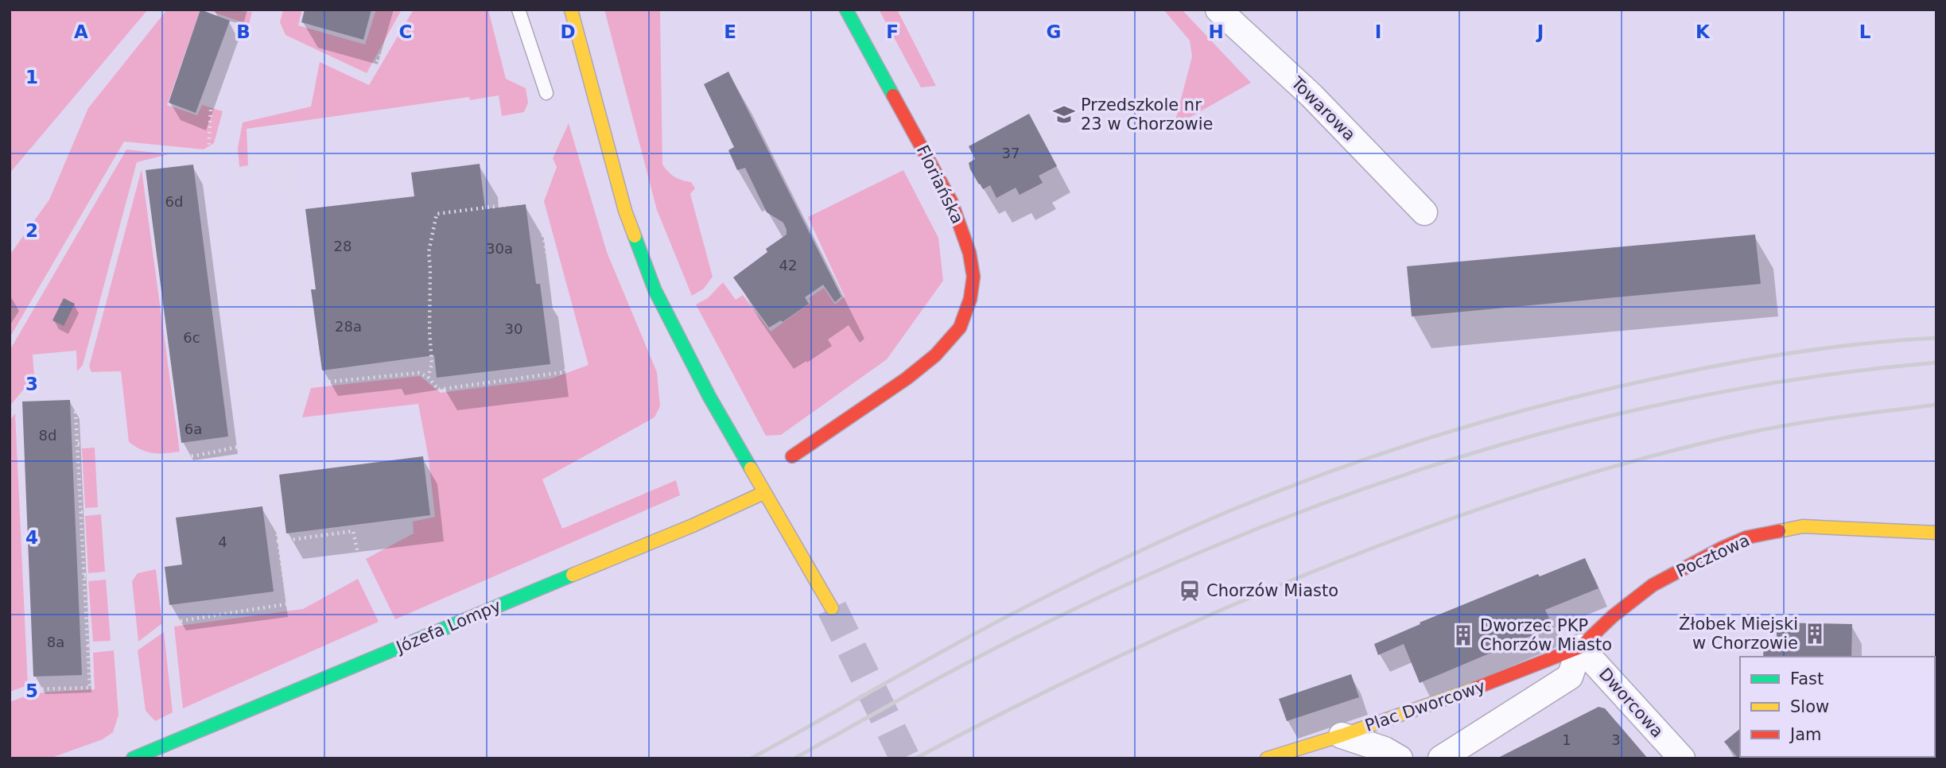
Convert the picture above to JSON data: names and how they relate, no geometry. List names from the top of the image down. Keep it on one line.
{"streets":{"street":["Towarowa","Floriańska","Pocztowa","Józefa Lompy","Dworcowa","Plac Dworcowy"]},"crossings":[["Pocztowa","Dworcowa"],["Pocztowa","Plac Dworcowy"],["Dworcowa","Plac Dworcowy"]],"places":{"school or university":["Przedszkole nr 23 w Chorzowie"],"station":["Chorzów Miasto"],"building":["Żłobek Miejski w Chorzowie","Dworzec PKP Chorzów Miasto"]},"house_numbers":["37","6d","28","30a","42","28a","30","6c","6a","8d","4","8a","1","3"],"legend":["Fast","Slow","Jam"],"grid":{"columns":["A","B","C","D","E","F","G","H","I","J","K","L"],"rows":["1","2","3","4","5"]}}
